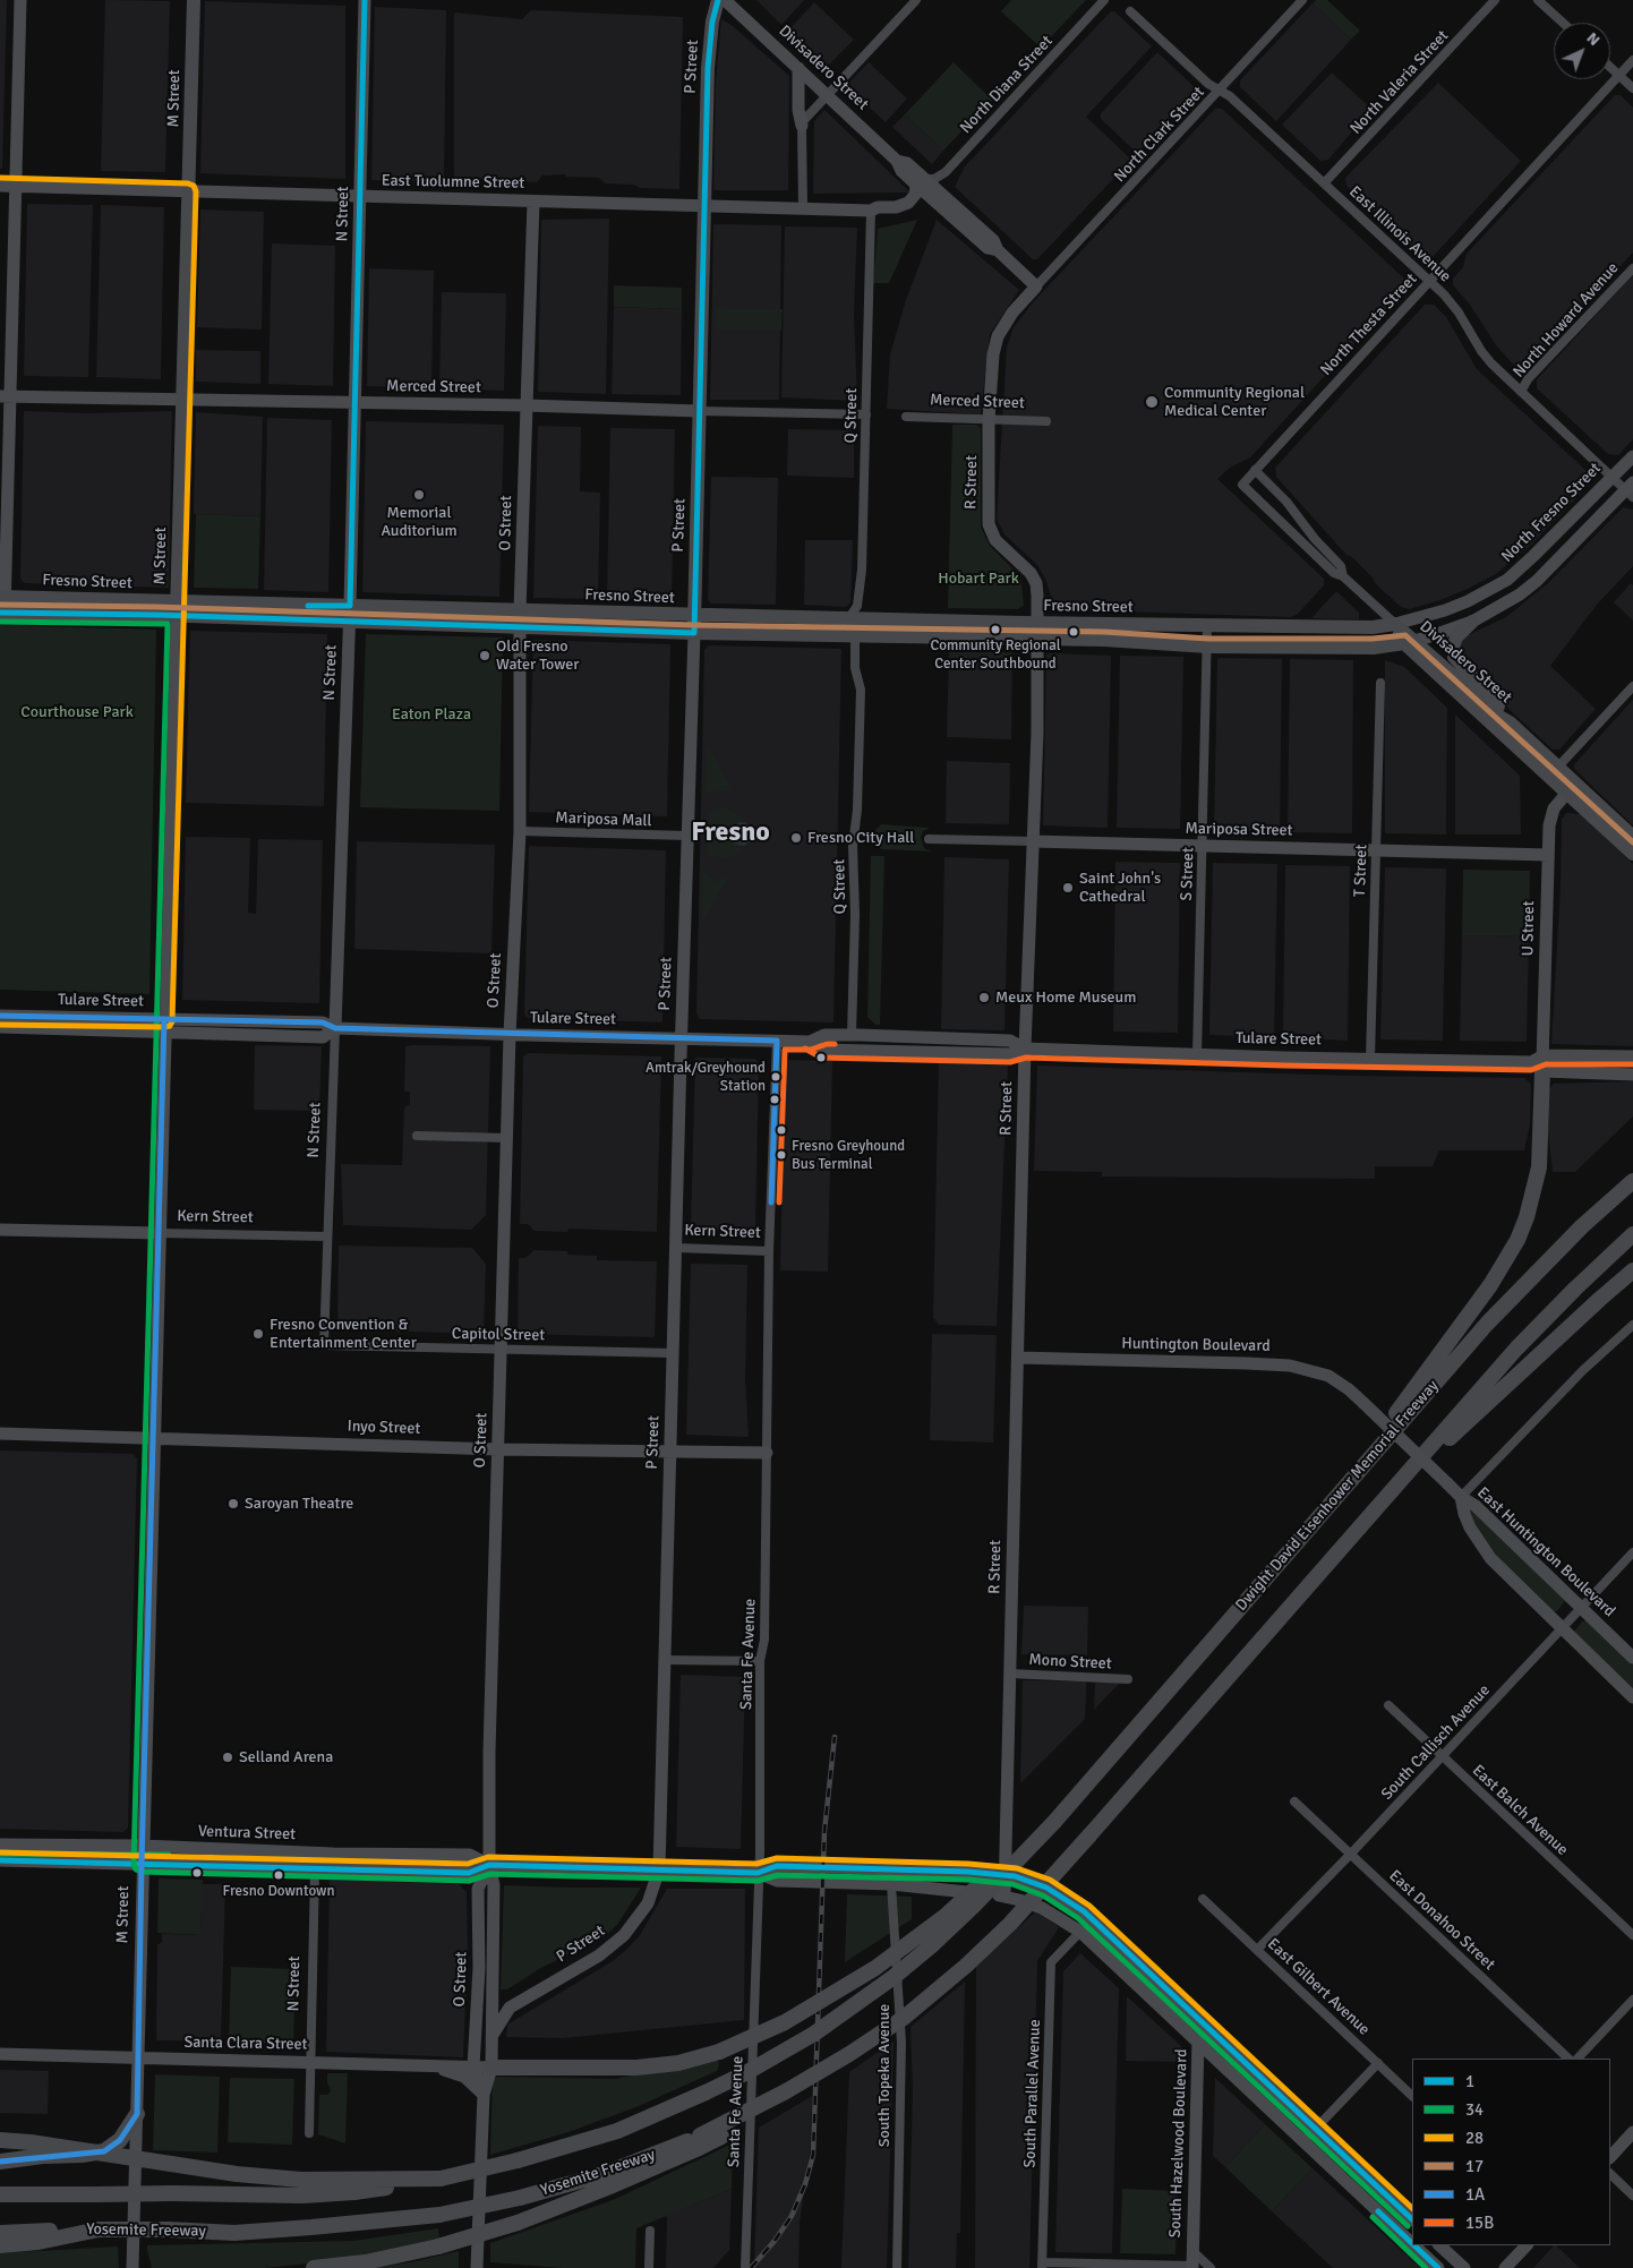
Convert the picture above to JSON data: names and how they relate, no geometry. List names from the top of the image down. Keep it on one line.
{"streets":{"highway":["Dwight David Eisenhower Memorial Freeway","Yosemite Freeway"],"main road":["P Street","Divisadero Street","M Street","East Tuolumne Street","N Street","Merced Street","R Street","North Fresno Street","O Street","Fresno Street","Mariposa Street","U Street","Tulare Street","Kern Street","Huntington Boulevard","Inyo Street","East Huntington Boulevard","Ventura Street","Santa Clara Street","South Hazelwood Boulevard"],"street":["North Valeria Street","North Diana Street","North Clark Street","East Illinois Avenue","North Howard Avenue","North Thesta Street","Q Street","Mariposa Mall","T Street","S Street","Capitol Street","Santa Fe Avenue","Mono Street","South Callisch Avenue","East Balch Avenue","East Donahoo Street","East Gilbert Avenue","South Topeka Avenue","South Parallel Avenue"]},"crossings":[["P Street","East Tuolumne Street"],["P Street","Merced Street"],["P Street","O Street"],["P Street","Fresno Street"],["P Street","Mariposa Mall"],["P Street","Tulare Street"],["P Street","Kern Street"],["P Street","Capitol Street"],["P Street","Inyo Street"],["P Street","Ventura Street"],["Divisadero Street","North Diana Street"],["Divisadero Street","North Clark Street"],["Divisadero Street","East Tuolumne Street"],["Divisadero Street","R Street"],["Divisadero Street","North Fresno Street"],["Divisadero Street","Fresno Street"],["Divisadero Street","U Street"],["North Valeria Street","East Illinois Avenue"],["North Diana Street","East Tuolumne Street"],["M Street","East Tuolumne Street"],["M Street","Merced Street"],["M Street","Fresno Street"],["M Street","Tulare Street"],["M Street","Kern Street"],["M Street","Inyo Street"],["M Street","Ventura Street"],["M Street","Santa Clara Street"],["North Clark Street","East Illinois Avenue"],["North Clark Street","R Street"],["East Tuolumne Street","N Street"],["East Tuolumne Street","Q Street"],["East Tuolumne Street","O Street"],["N Street","Merced Street"],["N Street","Fresno Street"],["N Street","Tulare Street"],["N Street","Kern Street"],["N Street","Capitol Street"],["N Street","Ventura Street"],["N Street","Santa Clara Street"],["East Illinois Avenue","North Howard Avenue"],["East Illinois Avenue","North Thesta Street"],["East Illinois Avenue","North Fresno Street"],["Merced Street","Q Street"],["Merced Street","R Street"],["Merced Street","O Street"],["Q Street","Fresno Street"],["Q Street","Tulare Street"],["R Street","Fresno Street"],["R Street","Mariposa Street"],["R Street","Tulare Street"],["R Street","Huntington Boulevard"],["R Street","Mono Street"],["R Street","Ventura Street"],["North Fresno Street","Fresno Street"],["O Street","Fresno Street"],["O Street","Mariposa Mall"],["O Street","Tulare Street"],["O Street","Capitol Street"],["O Street","Inyo Street"],["O Street","Ventura Street"],["O Street","Santa Clara Street"],["Fresno Street","S Street"],["Mariposa Street","T Street"],["Mariposa Street","S Street"],["Mariposa Street","U Street"],["T Street","Tulare Street"],["S Street","Tulare Street"],["U Street","Tulare Street"],["Tulare Street","Santa Fe Avenue"],["Kern Street","Santa Fe Avenue"],["Huntington Boulevard","East Huntington Boulevard"],["Inyo Street","Santa Fe Avenue"],["East Huntington Boulevard","South Callisch Avenue"],["Santa Fe Avenue","Ventura Street"],["South Callisch Avenue","East Balch Avenue"],["South Callisch Avenue","East Donahoo Street"],["South Callisch Avenue","East Gilbert Avenue"],["Ventura Street","South Topeka Avenue"],["Ventura Street","South Parallel Avenue"],["Ventura Street","South Hazelwood Boulevard"]],"districts":["Fresno"],"parks":["Hobart Park","Courthouse Park","Eaton Plaza"],"places":["Community Regional Medical Center","Memorial Auditorium","Community Regional Center Southbound","Old Fresno Water Tower","Fresno City Hall","Saint John's Cathedral","Meux Home Museum","Amtrak/Greyhound Station","Fresno Greyhound Bus Terminal","Fresno Convention & Entertainment Center","Saroyan Theatre","Selland Arena","Fresno Downtown"],"lines":["transit line 1","transit line 28","transit line 17","transit line 34","transit line 1A","transit line 15B"],"legend":["1","34","28","17","1A","15B"],"north":"top right"}
